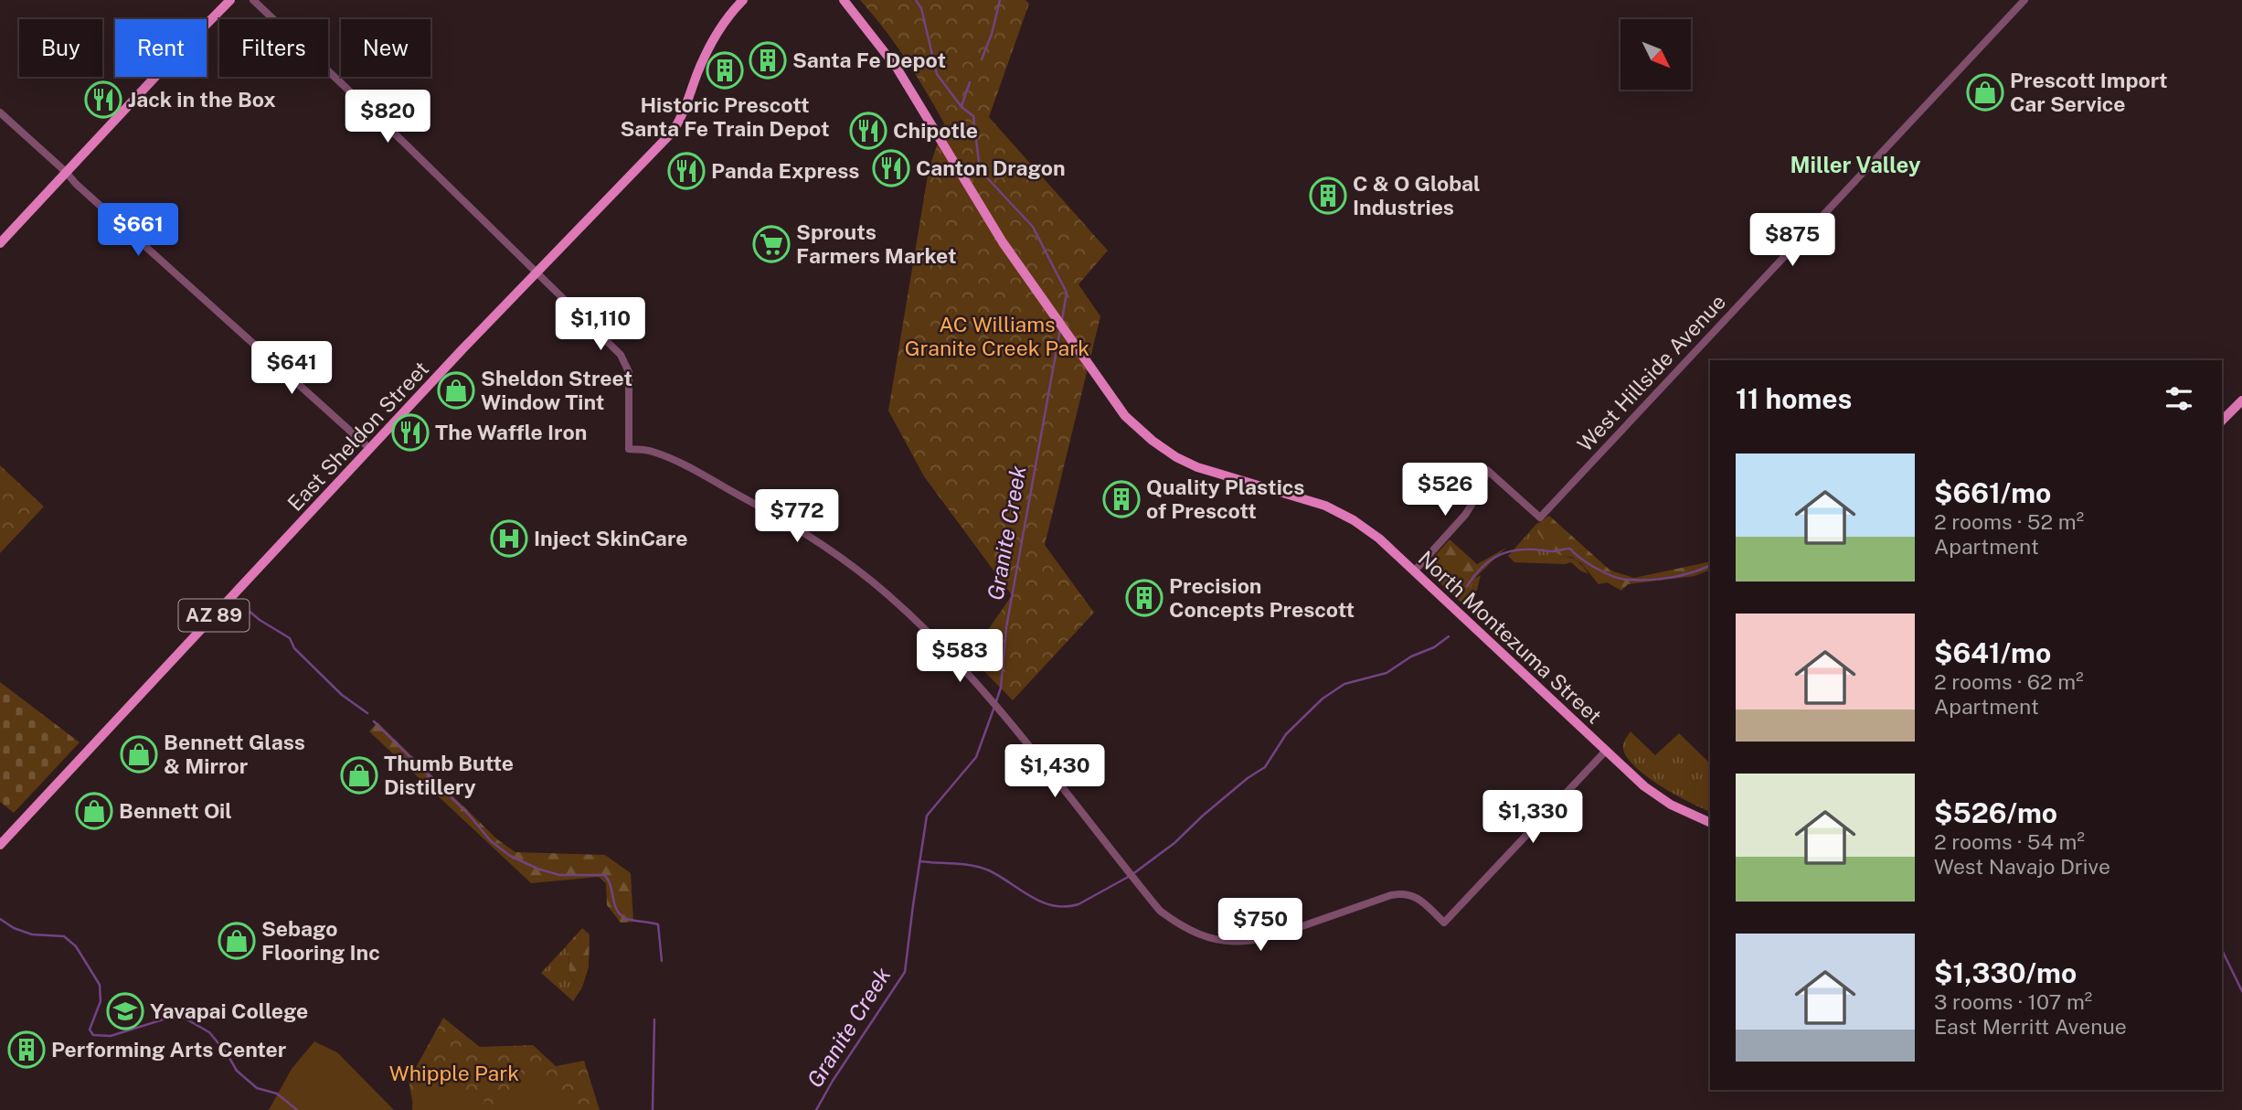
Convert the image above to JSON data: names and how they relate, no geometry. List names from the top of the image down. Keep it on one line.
{"streets":{"main road":["East Sheldon Street","AZ 89","North Montezuma Street"],"street":["West Hillside Avenue"]},"crossings":[["West Hillside Avenue","North Montezuma Street"]],"districts":["Miller Valley"],"water":["Granite Creek"],"parks":["AC Williams Granite Creek Park","Whipple Park"],"places":{"building":["Santa Fe Depot","Historic Prescott Santa Fe Train Depot","C & O Global Industries","Quality Plastics of Prescott","Precision Concepts Prescott","Performing Arts Center"],"shop":["Prescott Import Car Service","Sheldon Street Window Tint","Bennett Glass & Mirror","Thumb Butte Distillery","Bennett Oil","Sebago Flooring Inc"],"restaurant":["Jack in the Box","Chipotle","Canton Dragon","Panda Express","The Waffle Iron"],"supermarket":["Sprouts Farmers Market"],"hospital":["Inject SkinCare"],"school or university":["Yavapai College"]},"north":"bottom right","page":{"chip":["Buy","Rent","Filters","New"],"price":["$820","$661","$875","$1,110","$641","$526","$772","$583","$1,430","$1,330","$750"],"heading":"11 homes","list":[{"name":"$661/mo","note":"2 rooms · 52 m² · Apartment"},{"name":"$641/mo","note":"2 rooms · 62 m² · Apartment"},{"name":"$526/mo","note":"2 rooms · 54 m² · West Navajo Drive"},{"name":"$1,330/mo","note":"3 rooms · 107 m² · East Merritt Avenue"}]}}
